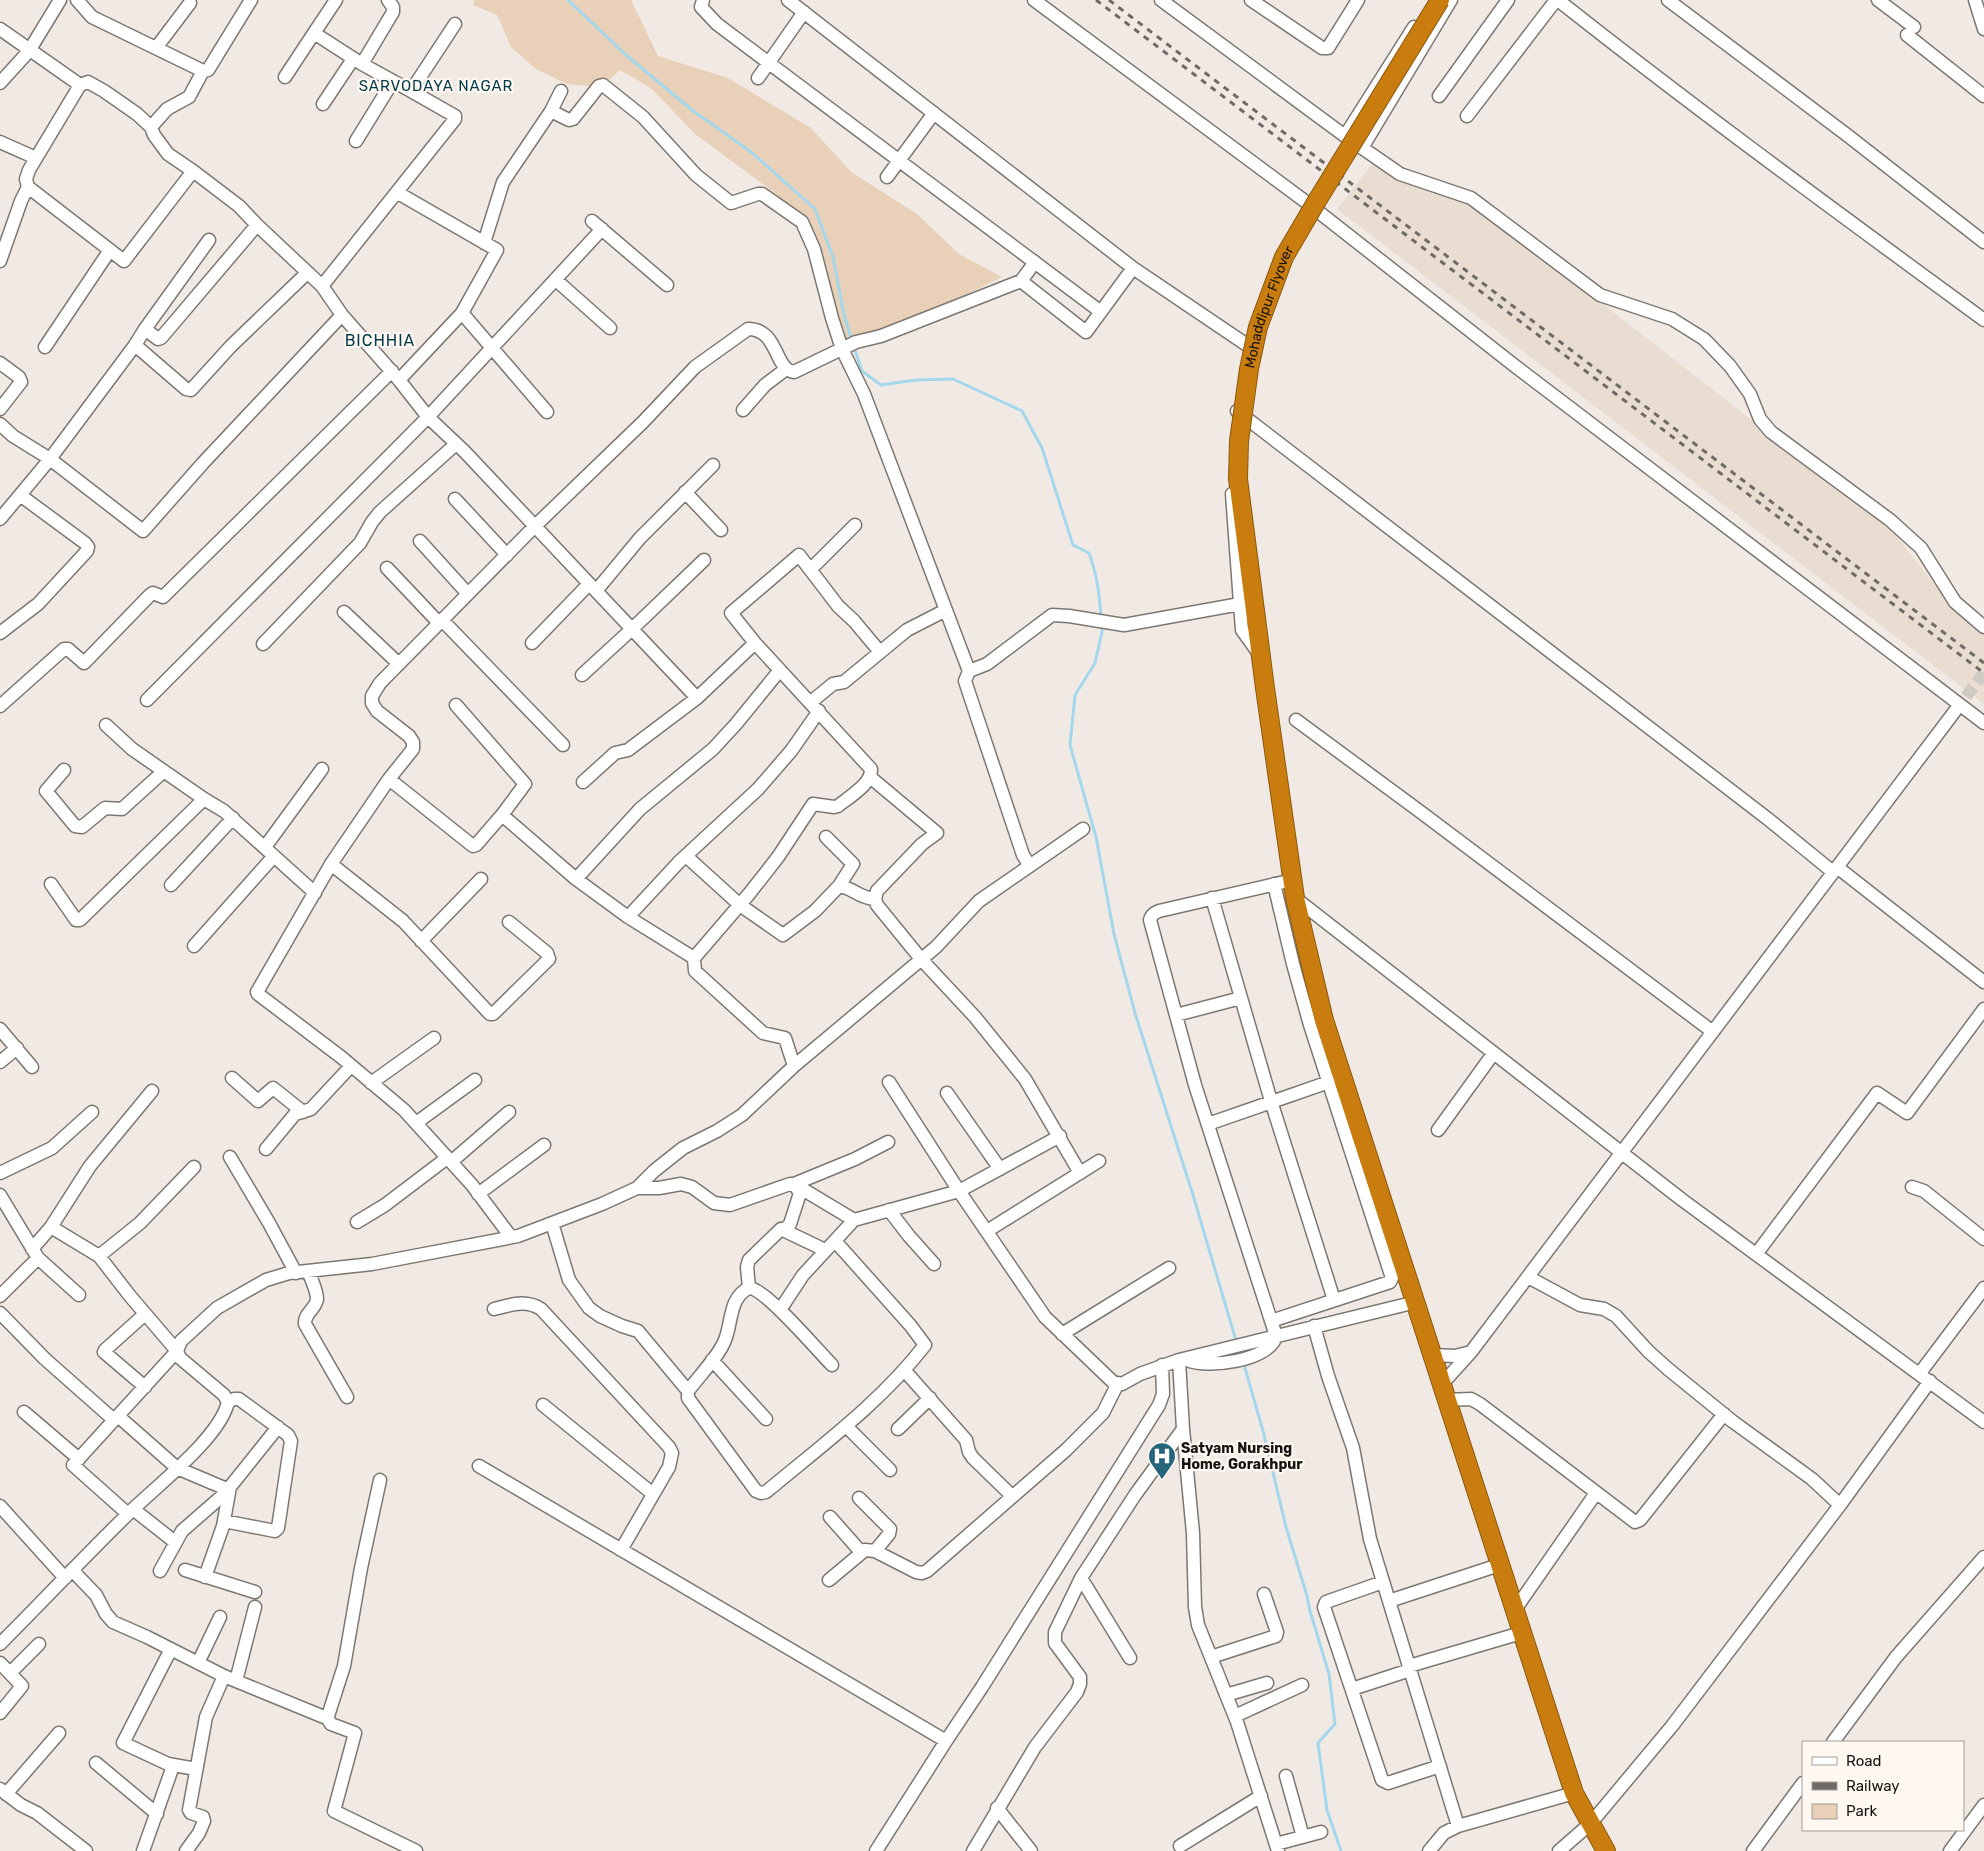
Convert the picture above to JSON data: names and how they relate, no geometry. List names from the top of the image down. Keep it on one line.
{"streets":{"highway":["Mohaddipur Flyover"]},"districts":["SARVODAYA NAGAR","BICHHIA"],"places":{"hospital":["Satyam Nursing Home, Gorakhpur"]},"legend":["Road","Railway","Park"]}
